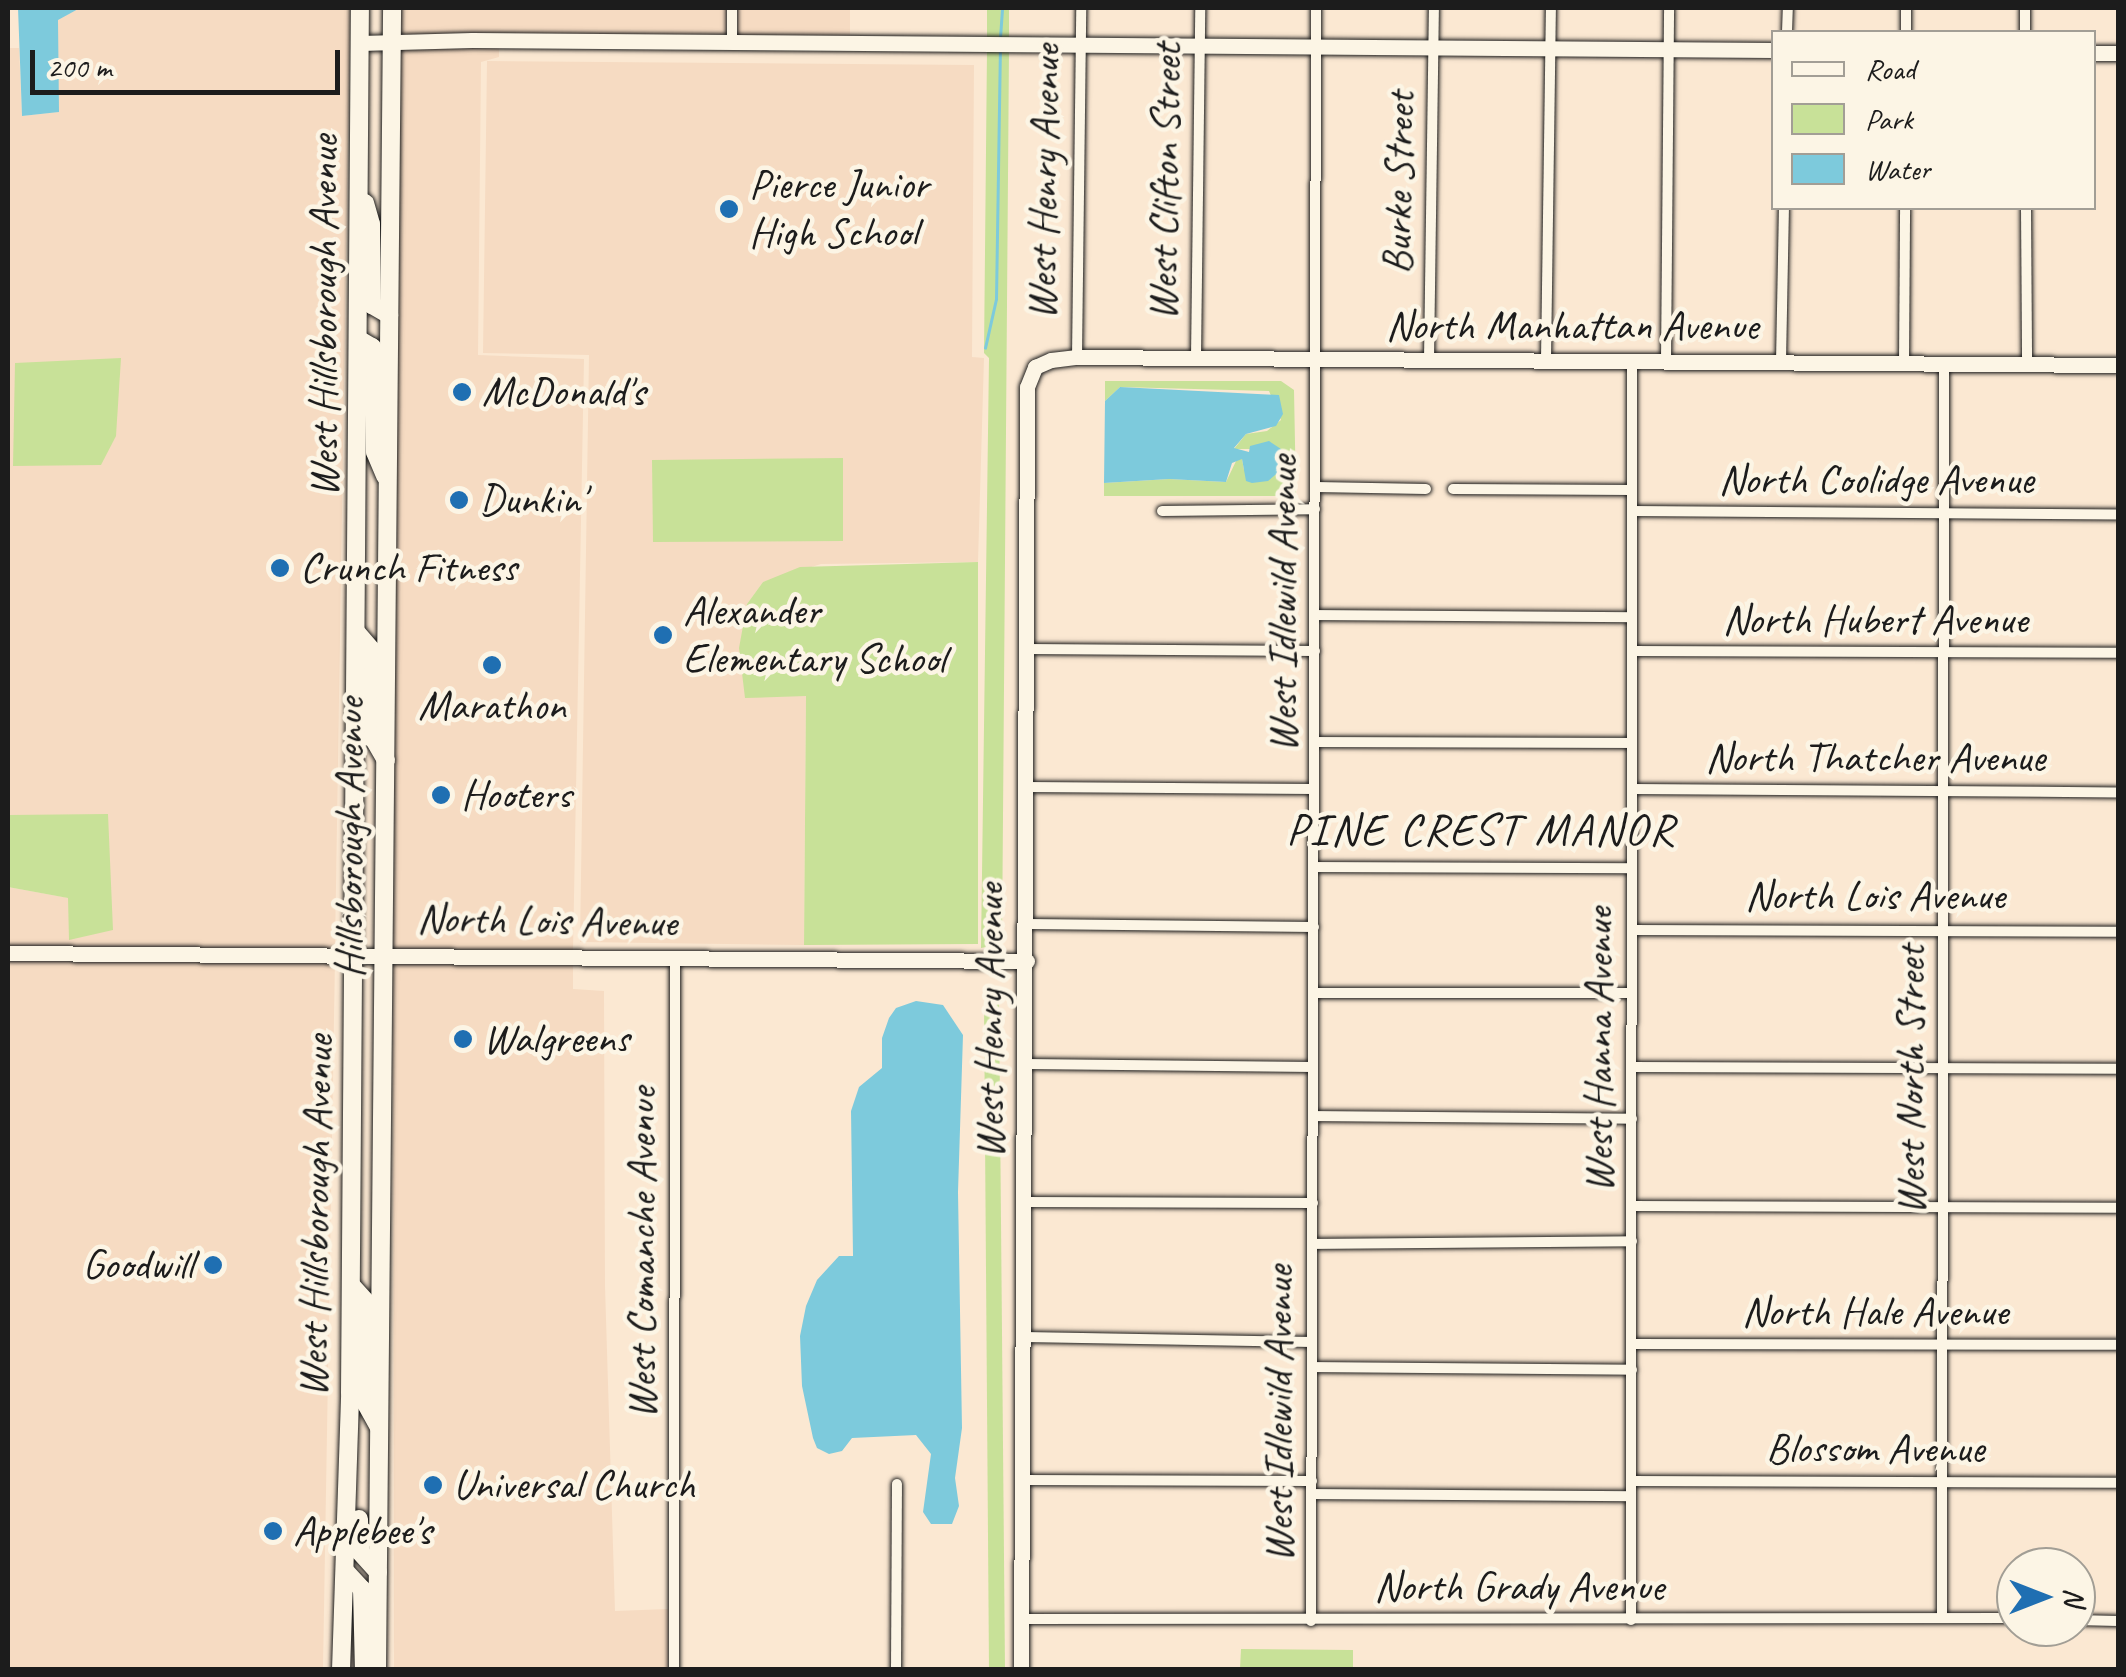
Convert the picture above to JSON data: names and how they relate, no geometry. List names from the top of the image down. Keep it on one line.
{"streets":{"main road":["West Hillsborough Avenue","Hillsborough Avenue"],"street":["West Henry Avenue","West Clifton Street","Burke Street","North Manhattan Avenue","North Coolidge Avenue","West Idlewild Avenue","North Hubert Avenue","North Thatcher Avenue","North Lois Avenue","West Hanna Avenue","West North Street","West Comanche Avenue","North Hale Avenue","Blossom Avenue","North Grady Avenue"]},"crossings":[["West Henry Avenue","North Manhattan Avenue"],["West Henry Avenue","North Lois Avenue"],["West Henry Avenue","North Grady Avenue"],["West Clifton Street","North Manhattan Avenue"],["Burke Street","North Manhattan Avenue"],["West Hillsborough Avenue","North Lois Avenue"],["North Manhattan Avenue","West Idlewild Avenue"],["North Manhattan Avenue","West Hanna Avenue"],["North Manhattan Avenue","West North Street"],["North Coolidge Avenue","West Hanna Avenue"],["North Coolidge Avenue","West North Street"],["West Idlewild Avenue","North Grady Avenue"],["North Hubert Avenue","West Hanna Avenue"],["North Hubert Avenue","West North Street"],["North Thatcher Avenue","West Hanna Avenue"],["North Thatcher Avenue","West North Street"],["Hillsborough Avenue","North Lois Avenue"],["North Lois Avenue","West Hanna Avenue"],["North Lois Avenue","West North Street"],["North Lois Avenue","West Comanche Avenue"],["West Hanna Avenue","North Hale Avenue"],["West Hanna Avenue","Blossom Avenue"],["West Hanna Avenue","North Grady Avenue"],["West North Street","North Hale Avenue"],["West North Street","Blossom Avenue"],["West North Street","North Grady Avenue"]],"districts":["PINE CREST MANOR"],"places":["Pierce Junior High School","McDonald's","Dunkin'","Crunch Fitness","Alexander Elementary School","Marathon","Hooters","Walgreens","Goodwill","Universal Church","Applebee's"],"legend":["Road","Park","Water"],"scale_bar":"200 m","north":"right"}
